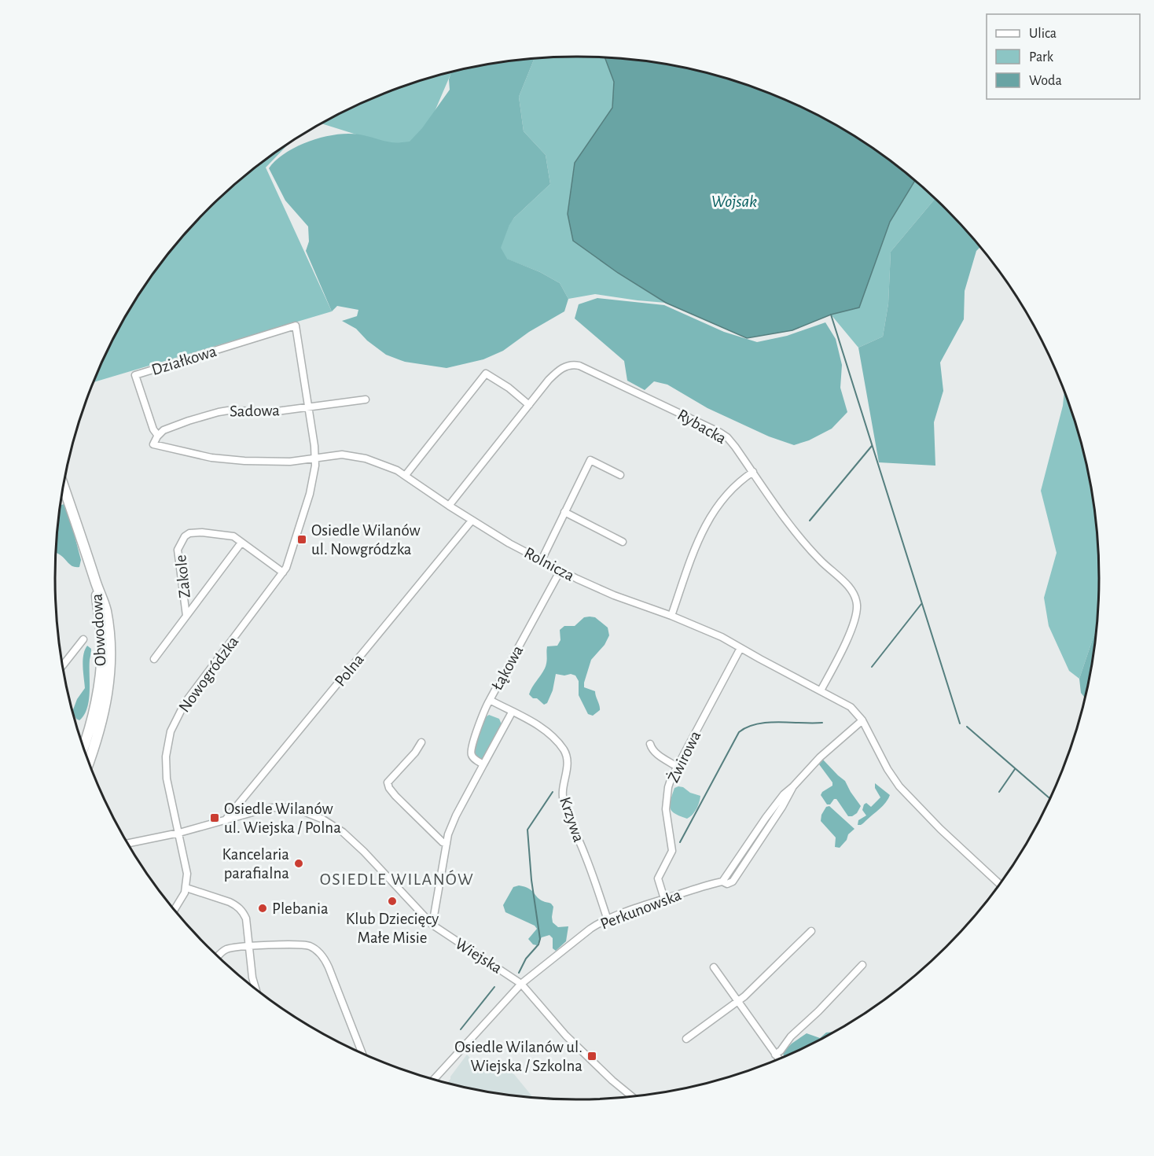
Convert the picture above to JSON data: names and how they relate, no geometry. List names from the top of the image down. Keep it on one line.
{"streets":{"main road":["Obwodowa"],"street":["Działkowa","Sadowa","Rybacka","Rolnicza","Zakole","Łąkowa","Polna","Nowogródzka","Żwirowa","Krzywa","Perkunowska","Wiejska"]},"crossings":[["Działkowa","Sadowa"],["Działkowa","Rolnicza"],["Działkowa","Nowogródzka"],["Sadowa","Rolnicza"],["Sadowa","Nowogródzka"],["Rybacka","Rolnicza"],["Rolnicza","Łąkowa"],["Rolnicza","Polna"],["Rolnicza","Nowogródzka"],["Rolnicza","Żwirowa"],["Rolnicza","Perkunowska"],["Zakole","Nowogródzka"],["Łąkowa","Krzywa"],["Łąkowa","Wiejska"],["Polna","Wiejska"],["Nowogródzka","Wiejska"],["Żwirowa","Perkunowska"],["Krzywa","Perkunowska"],["Perkunowska","Wiejska"]],"districts":["OSIEDLE WILANÓW"],"water":["Wojsak"],"places":{"transit":["Osiedle Wilanów ul. Nowgródzka","Osiedle Wilanów ul. Wiejska / Polna","Osiedle Wilanów ul. Wiejska / Szkolna"],"other":["Kancelaria parafialna","Klub Dziecięcy Małe Misie","Plebania"]},"legend":["Ulica","Park","Woda"]}
